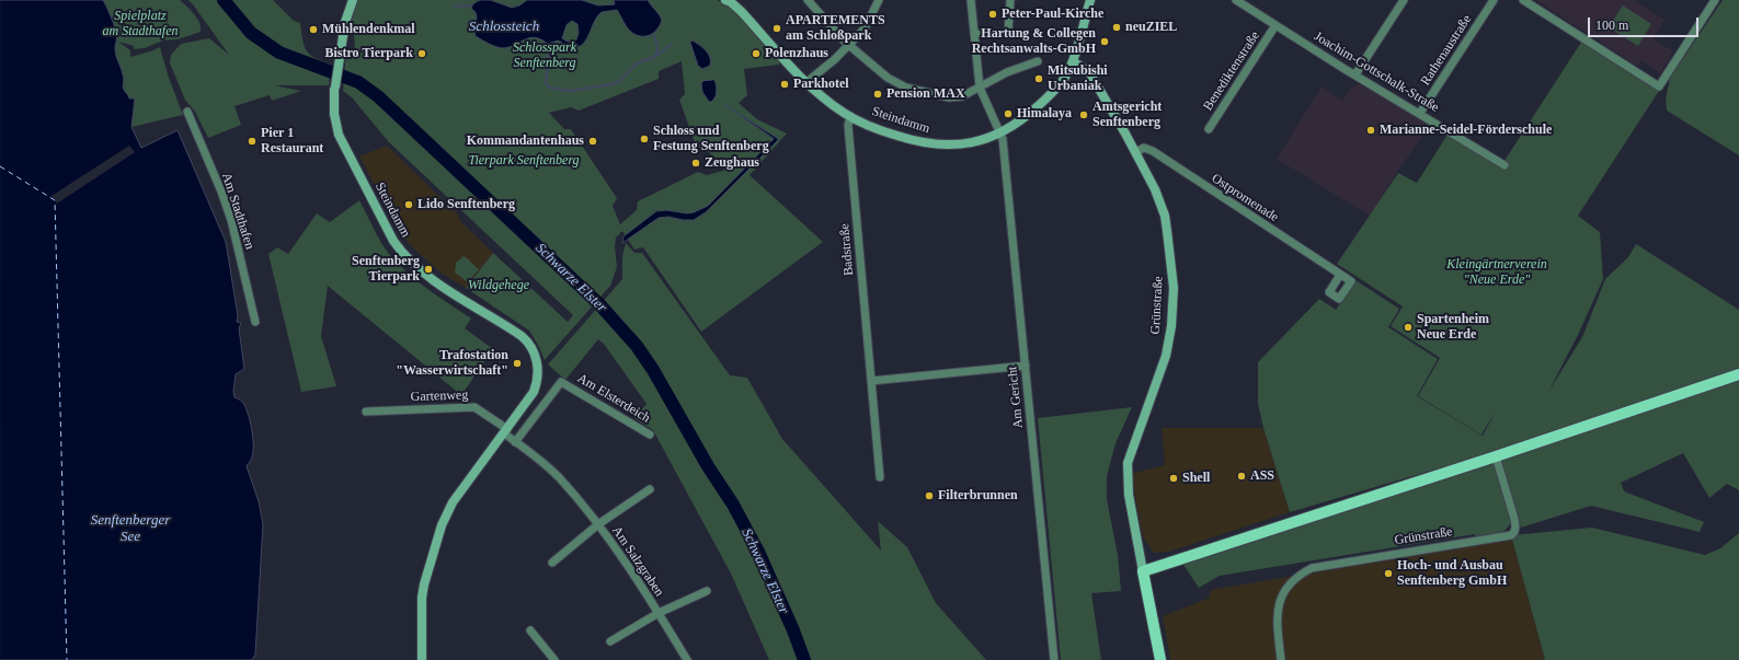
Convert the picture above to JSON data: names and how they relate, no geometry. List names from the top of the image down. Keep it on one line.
{"streets":{"street":["Rathenaustraße","Benediktenstraße","Joachim-Gottschalk-Straße","Steindamm","Ostpromenade","Am Stadthafen","Badstraße","Grünstraße","Gartenweg","Am Gericht","Am Elsterdeich","Am Salzgraben"]},"crossings":[["Rathenaustraße","Joachim-Gottschalk-Straße"],["Benediktenstraße","Joachim-Gottschalk-Straße"],["Steindamm","Badstraße"],["Steindamm","Grünstraße"],["Steindamm","Gartenweg"],["Steindamm","Am Gericht"],["Steindamm","Am Salzgraben"],["Ostpromenade","Grünstraße"],["Gartenweg","Am Salzgraben"],["Am Elsterdeich","Am Salzgraben"]],"water":["Schlossteich","Schwarze Elster","Senftenberger See"],"parks":["Spielplatz am Stadthafen","Schlosspark Senftenberg","Tierpark Senftenberg","Kleingärtnerverein \"Neue Erde\"","Wildgehege"],"places":["Peter-Paul-Kirche","neuZIEL","APARTEMENTS am Schloßpark","Mühlendenkmal","Hartung & Collegen Rechtsanwalts-GmbH","Bistro Tierpark","Polenzhaus","Mitsubishi Urbaniak","Parkhotel","Pension MAX","Himalaya","Amtsgericht Senftenberg","Marianne-Seidel-Förderschule","Schloss und Festung Senftenberg","Pier 1 Restaurant","Kommandantenhaus","Zeughaus","Lido Senftenberg","Senftenberg Tierpark","Spartenheim Neue Erde","Trafostation \"Wasserwirtschaft\"","ASS","Shell","Filterbrunnen","Hoch- und Ausbau Senftenberg GmbH"],"scale_bar":"100 m"}
